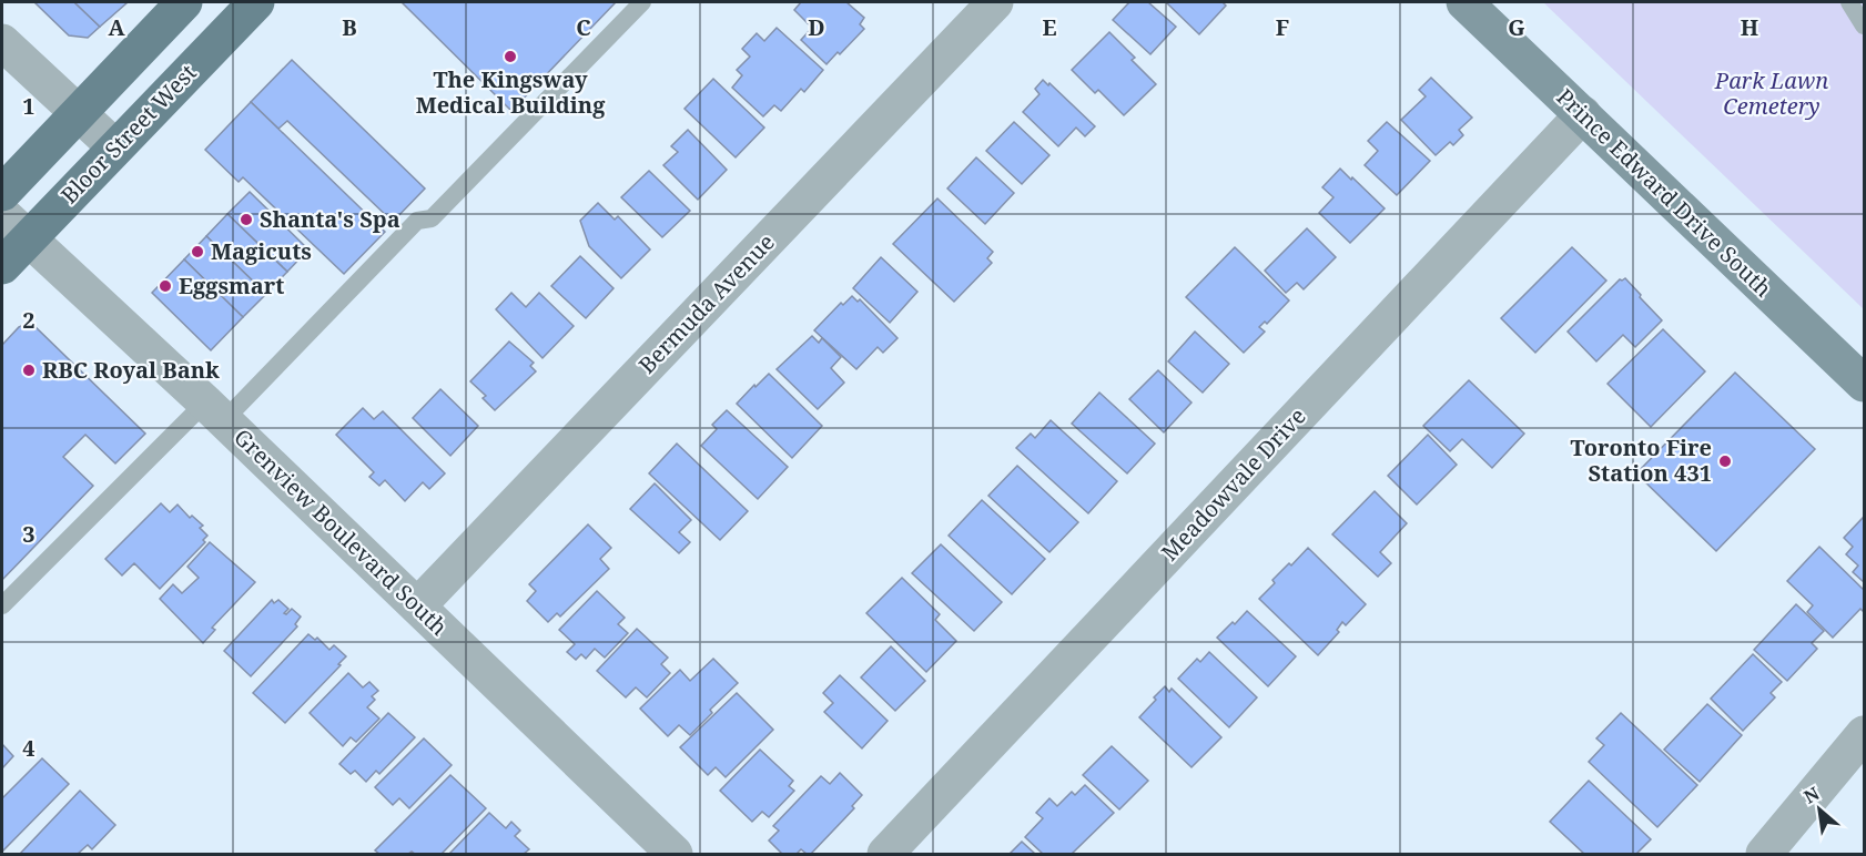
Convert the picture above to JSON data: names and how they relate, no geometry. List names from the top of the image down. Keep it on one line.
{"streets":{"main road":["Bloor Street West"],"street":["Prince Edward Drive South","Bermuda Avenue","Meadowvale Drive","Grenview Boulevard South"]},"crossings":[["Bloor Street West","Grenview Boulevard South"],["Prince Edward Drive South","Meadowvale Drive"],["Bermuda Avenue","Grenview Boulevard South"]],"parks":["Park Lawn Cemetery"],"places":["The Kingsway Medical Building","Shanta's Spa","Magicuts","Eggsmart","RBC Royal Bank","Toronto Fire Station 431"],"north":"top left","grid":{"columns":["A","B","C","D","E","F","G","H"],"rows":["1","2","3","4"]}}
